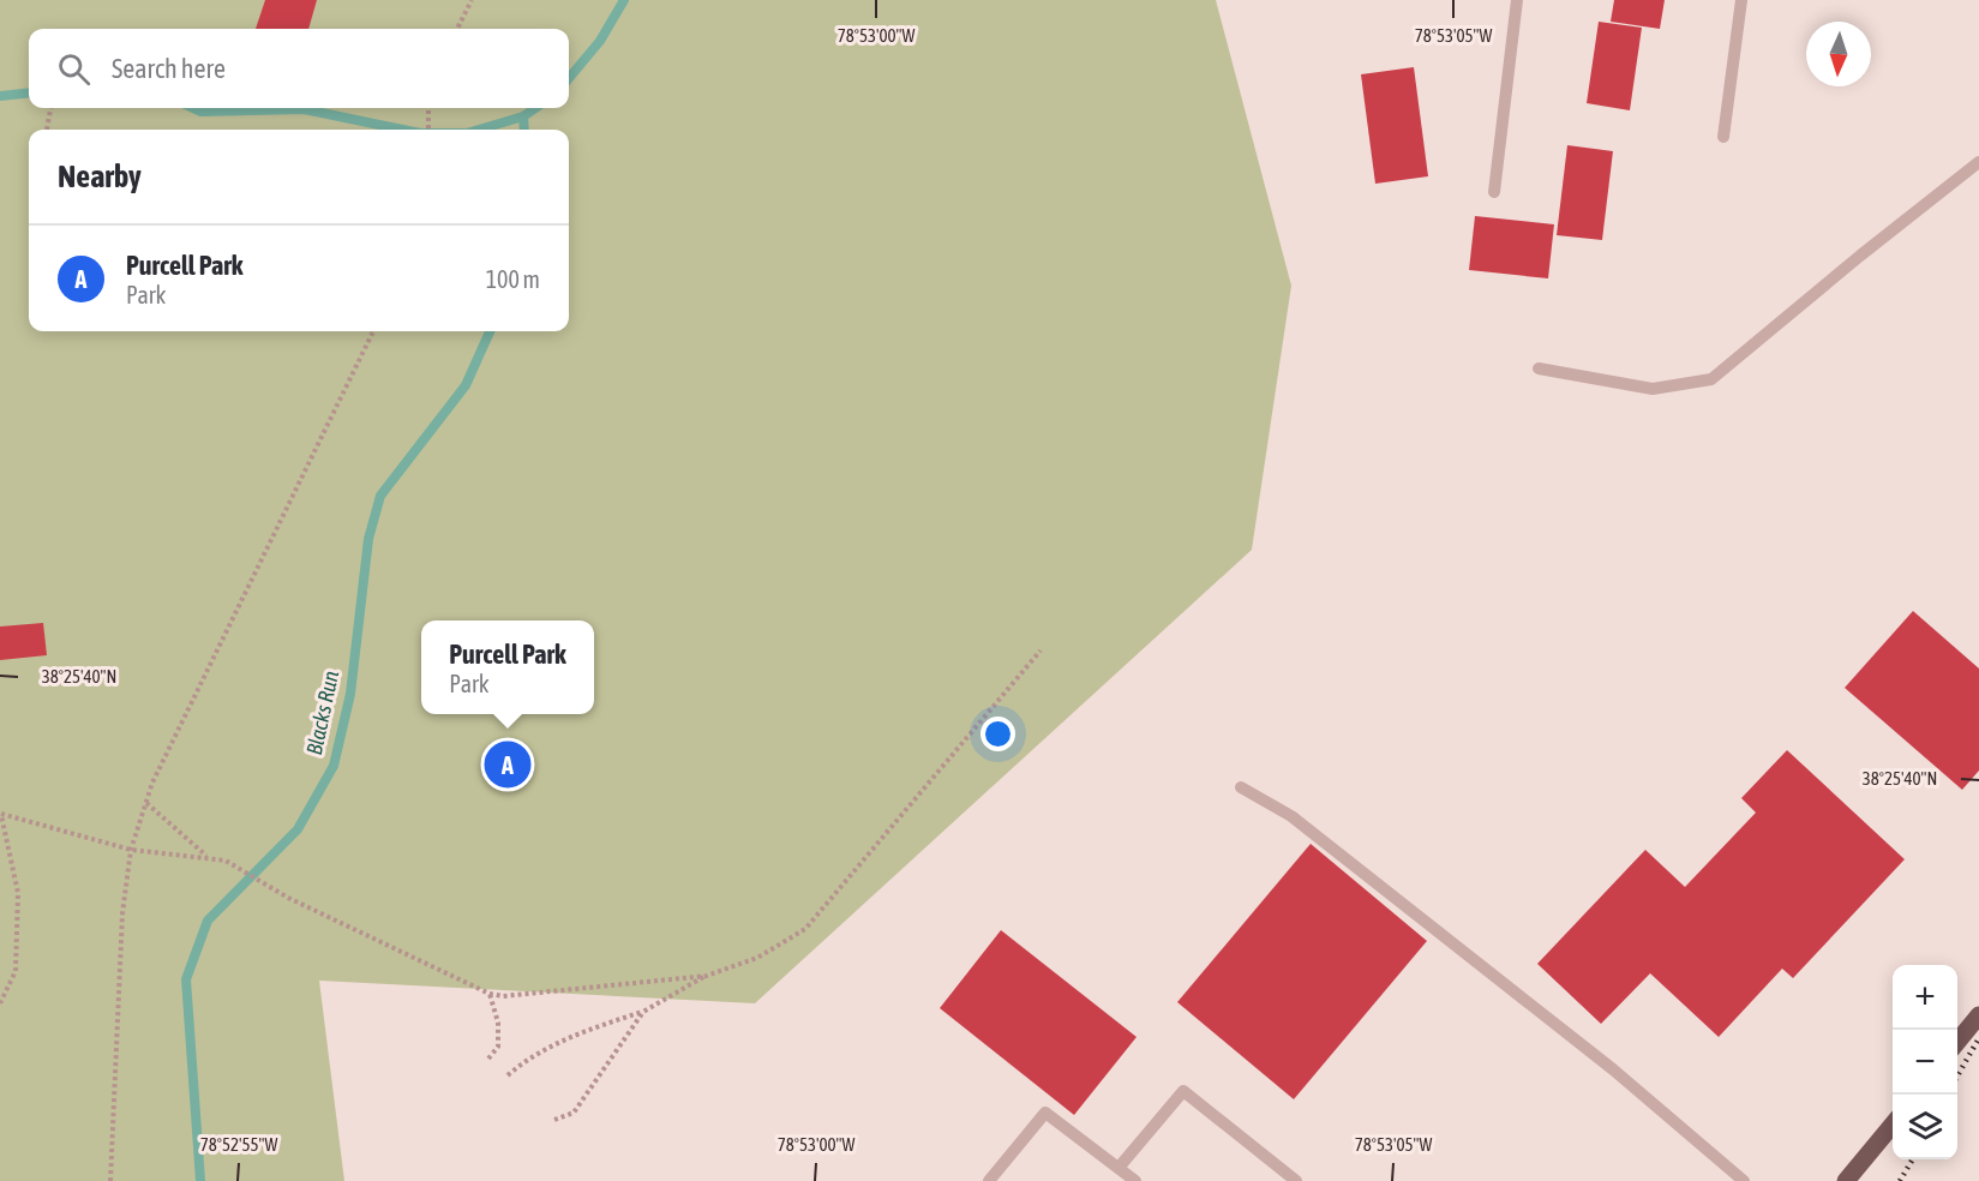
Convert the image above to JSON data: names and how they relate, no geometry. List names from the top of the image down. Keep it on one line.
{"water":["Blacks Run"],"north":"bottom","page":{"search":"Search here","heading":"Nearby","list":[{"mark":"A","name":"Purcell Park","note":"Park","value":"100 m"}],"popup":["Purcell Park","Park"],"pins":"A","map_buttons":["+","−"]},"coordinates":["78°53'00\"W","78°53'05\"W","38°25'40\"N","78°52'55\"W"]}
